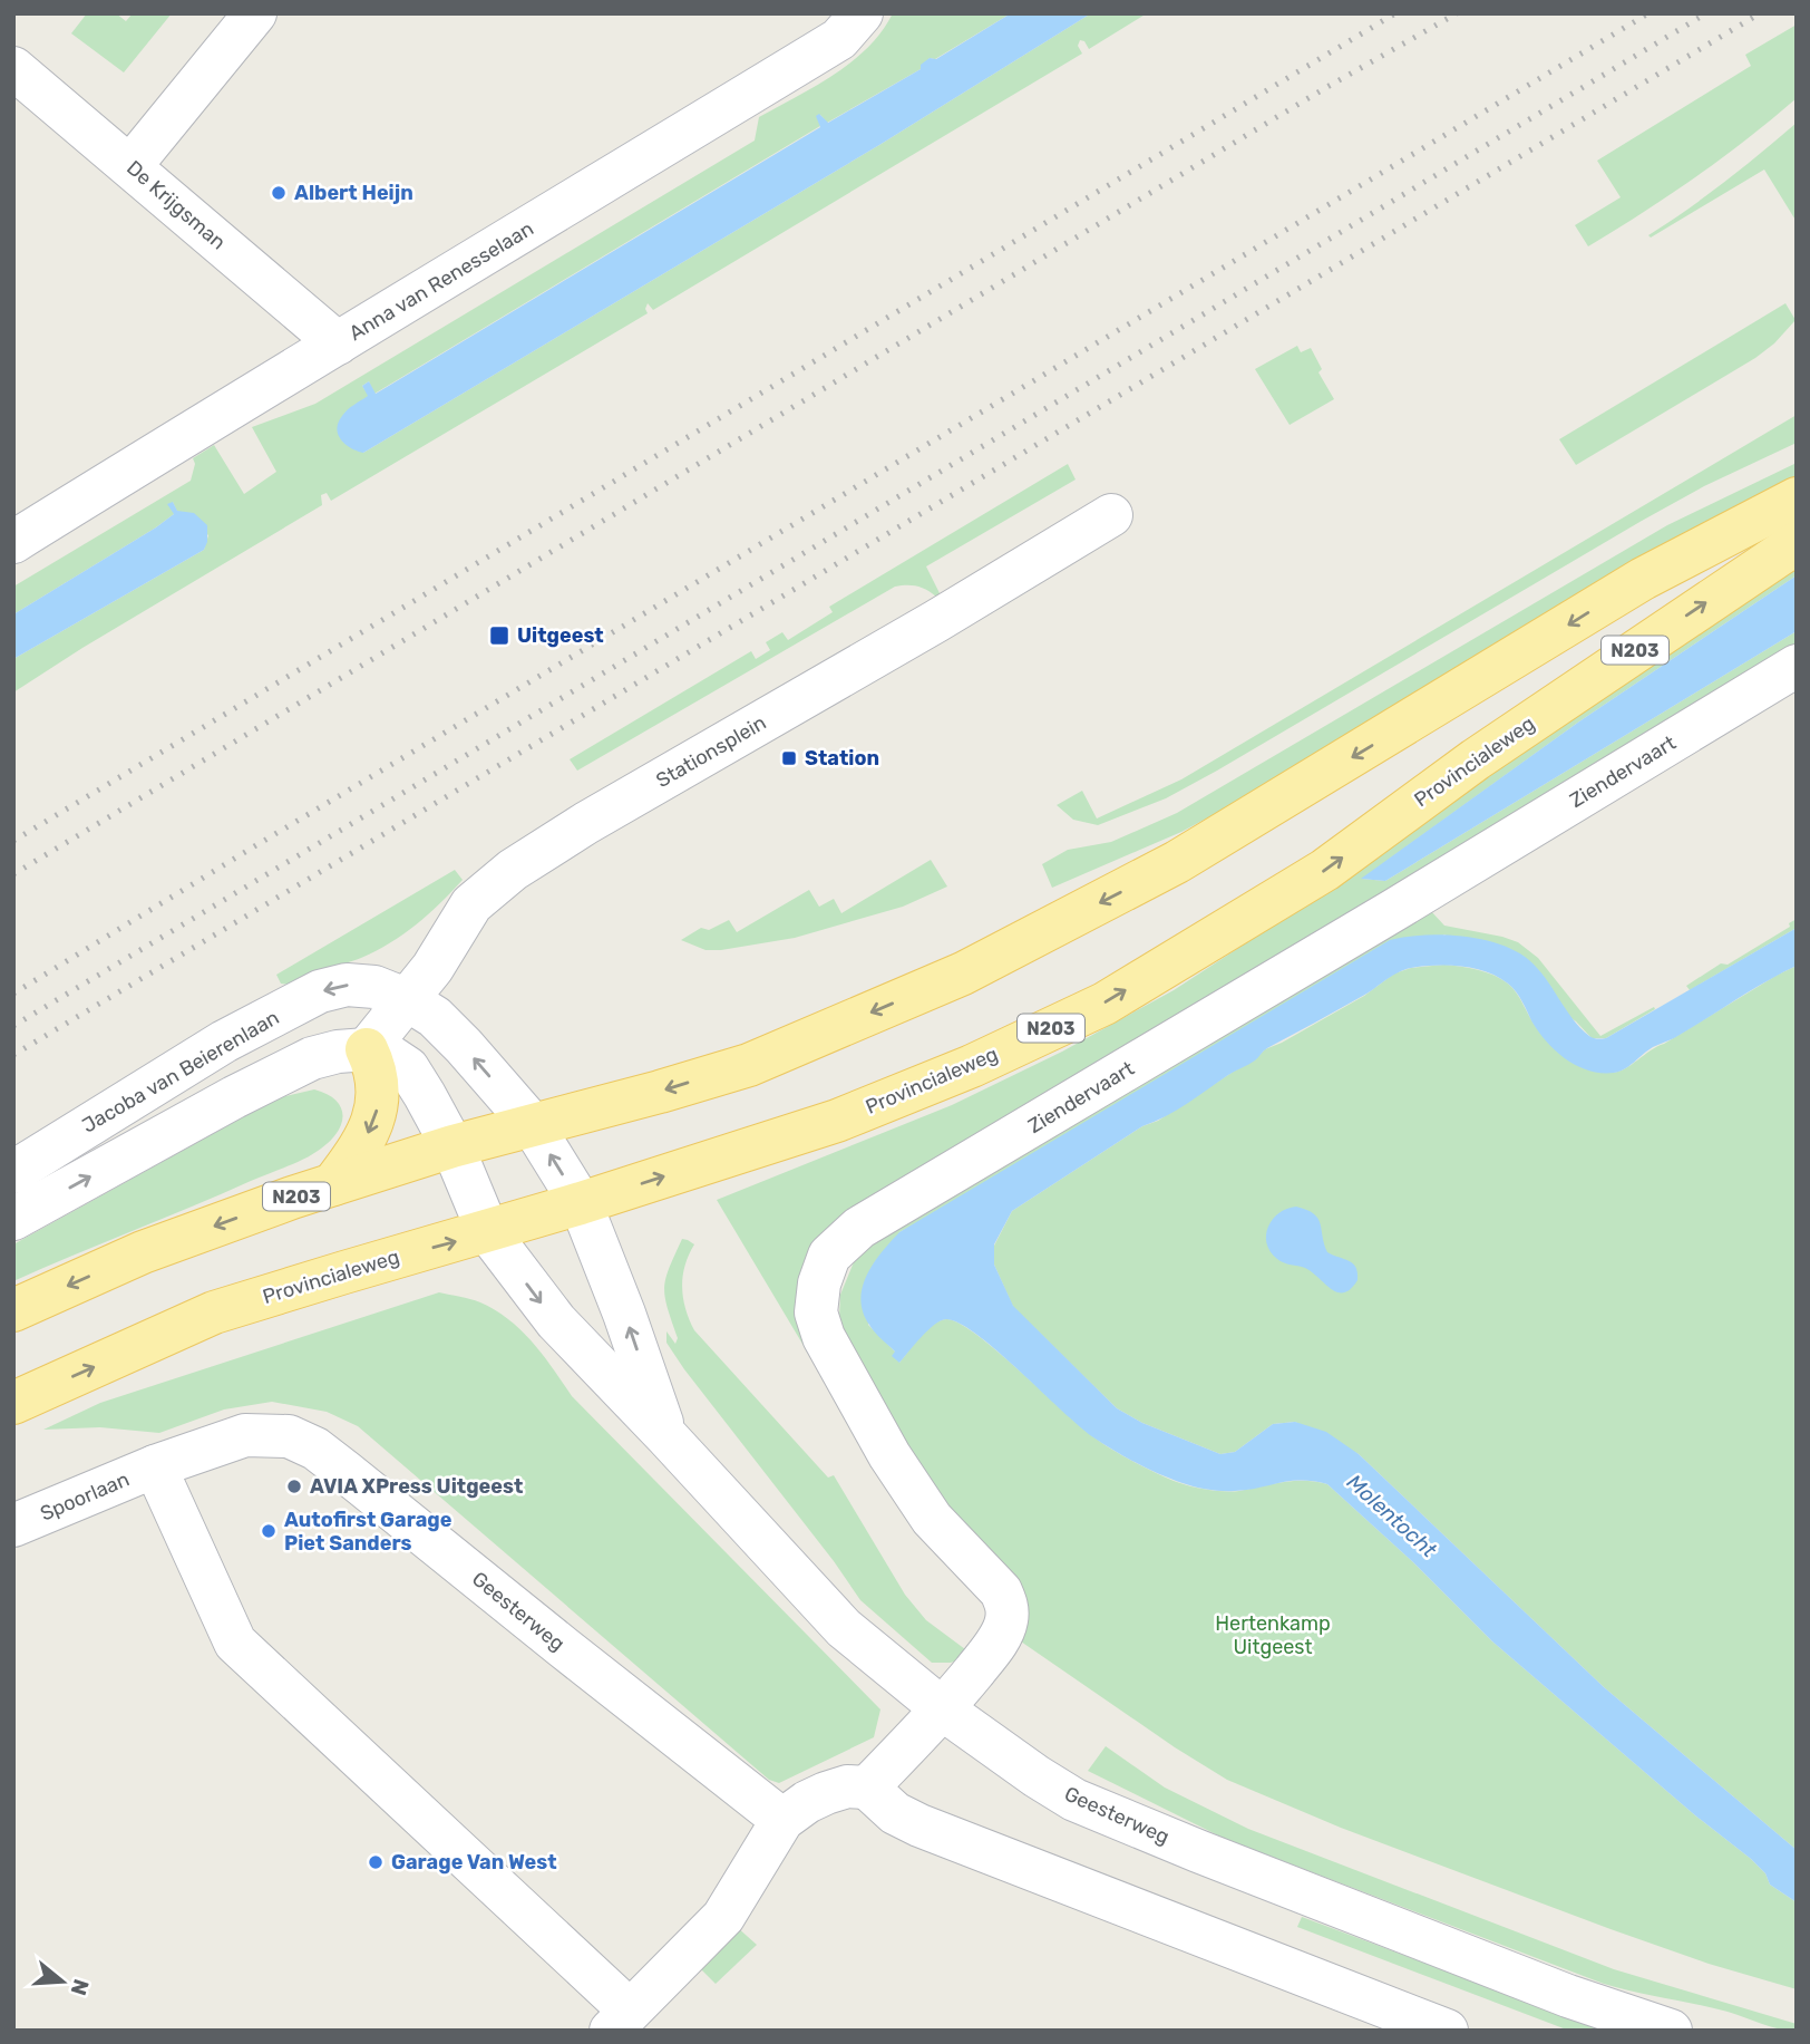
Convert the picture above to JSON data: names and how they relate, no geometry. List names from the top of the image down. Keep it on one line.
{"streets":{"main road":["N203","Provincialeweg"],"street":["De Krijgsman","Anna van Renesselaan","Stationsplein","Ziendervaart","Jacoba van Beierenlaan","Spoorlaan","Geesterweg"]},"crossings":[["De Krijgsman","Anna van Renesselaan"],["N203","Jacoba van Beierenlaan"],["N203","Geesterweg"],["Stationsplein","Jacoba van Beierenlaan"],["Provincialeweg","Geesterweg"],["Ziendervaart","Geesterweg"],["Jacoba van Beierenlaan","Geesterweg"],["Spoorlaan","Geesterweg"]],"water":["Molentocht"],"parks":["Hertenkamp Uitgeest"],"places":{"other":["Albert Heijn","AVIA XPress Uitgeest","Autofirst Garage Piet Sanders","Garage Van West"],"transit":["Uitgeest","Station"]},"north":"right"}
